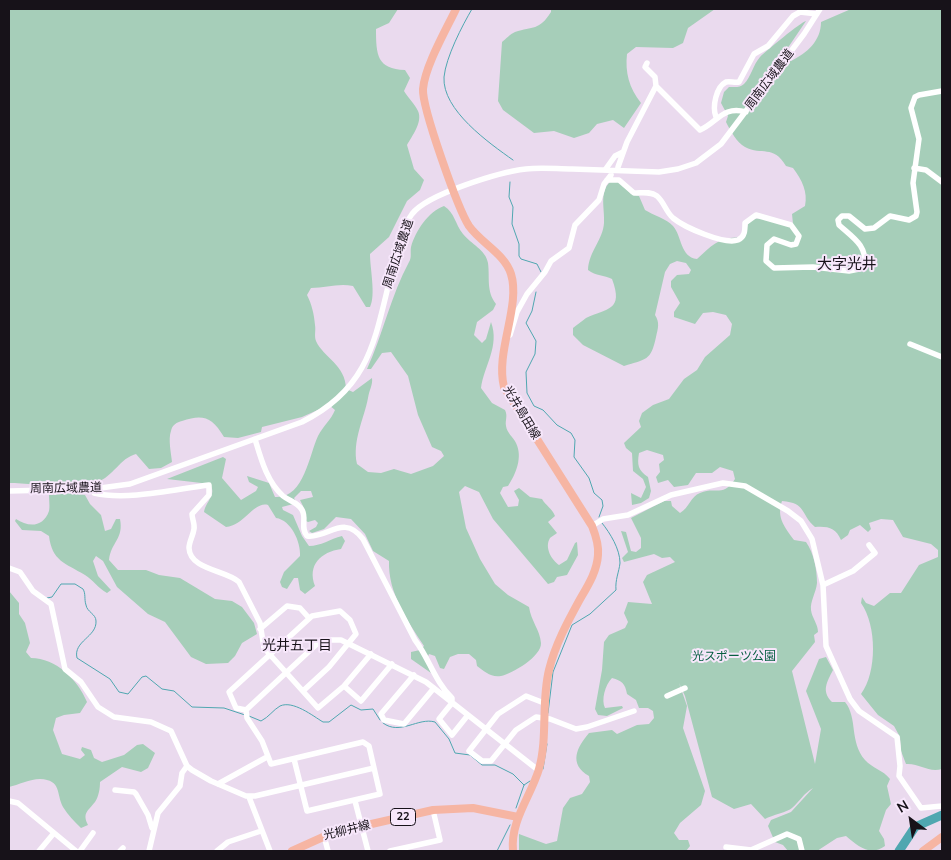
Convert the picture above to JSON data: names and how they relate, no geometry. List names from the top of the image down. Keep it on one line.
{"streets":{"main road":["光井島田線","22","光柳井線"],"street":["周南広域農道"]},"crossings":[["周南広域農道","光井島田線"],["光井島田線","光柳井線"]],"districts":["大字光井","光井五丁目"],"parks":["光スポーツ公園"],"north":"top left"}
